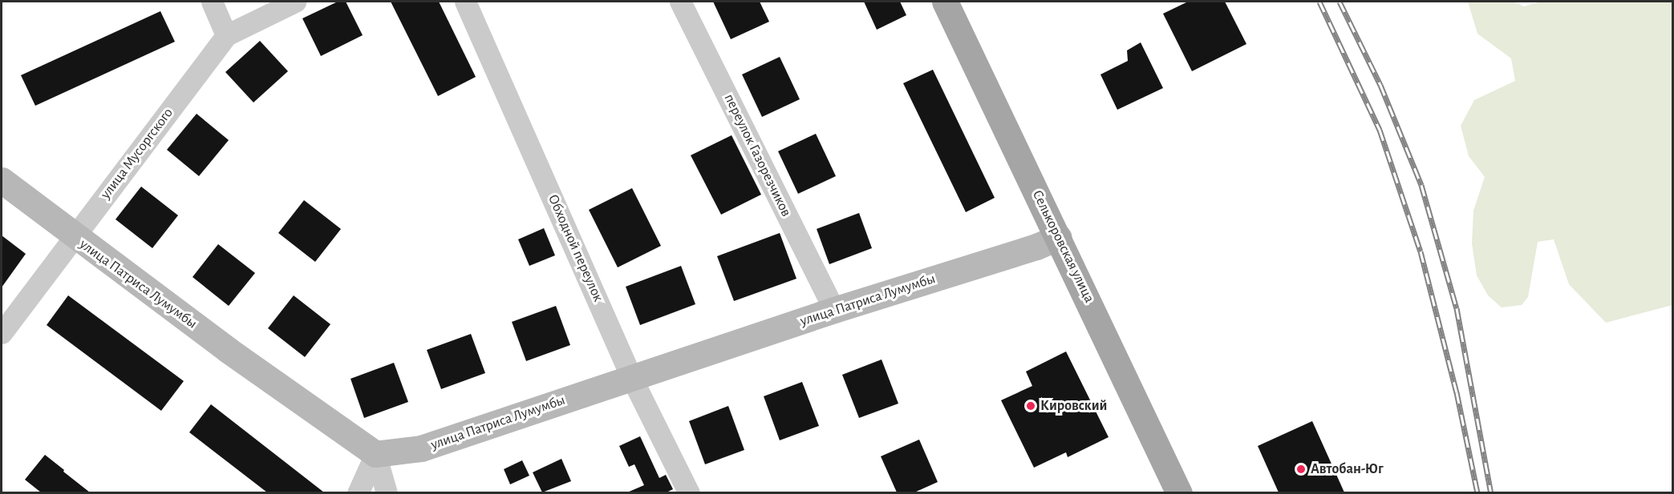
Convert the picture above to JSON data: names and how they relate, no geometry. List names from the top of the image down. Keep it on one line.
{"streets":{"main road":["Селькоровская улица"],"street":["улица Мусоргского","переулок Газорезчиков","Обходной переулок","улица Патриса Лумумбы"]},"crossings":[["улица Мусоргского","улица Патриса Лумумбы"],["переулок Газорезчиков","улица Патриса Лумумбы"],["Селькоровская улица","улица Патриса Лумумбы"],["Обходной переулок","улица Патриса Лумумбы"]],"places":["Кировский","Автобан-Юг"]}
